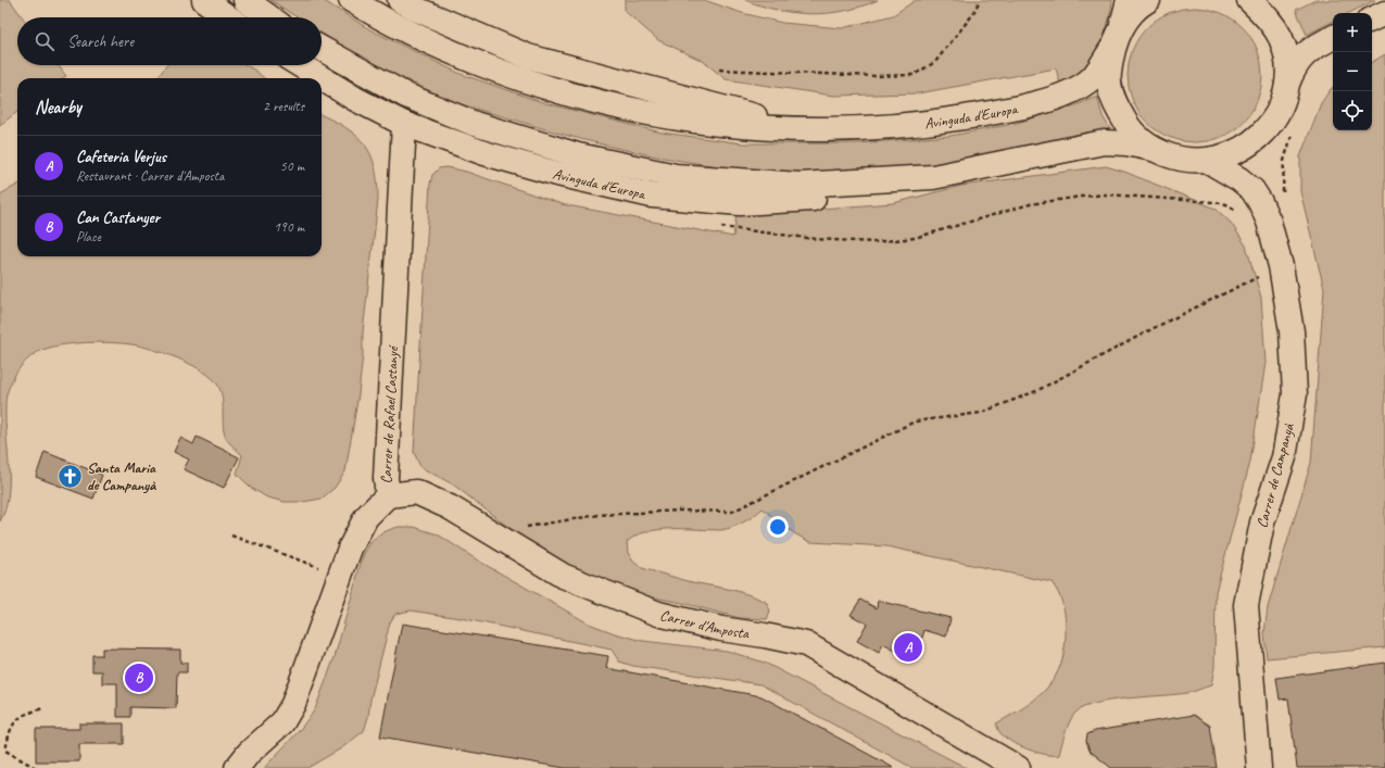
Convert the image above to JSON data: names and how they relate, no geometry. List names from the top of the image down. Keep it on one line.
{"streets":{"main road":["Avinguda d'Europa","Carrer de Rafael Castanyé","Carrer de Campanyà","Carrer d'Amposta"]},"crossings":[["Avinguda d'Europa","Carrer de Rafael Castanyé"],["Carrer de Rafael Castanyé","Carrer d'Amposta"]],"places":{"church":["Santa Maria de Campanyà"]},"page":{"map_buttons":["+","−"],"search":"Search here","heading":["Nearby","2 results"],"list":[{"mark":"A","name":"Cafeteria Verjus","note":"Restaurant · Carrer d'Amposta","value":"50 m"},{"mark":"B","name":"Can Castanyer","note":"Place","value":"190 m"}],"pins":["A","B"]}}
